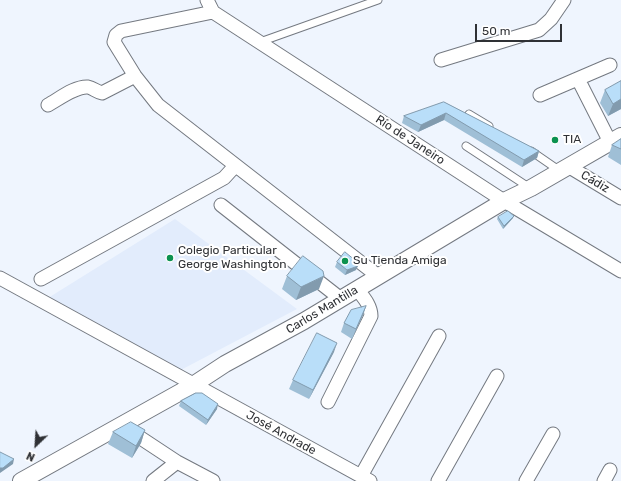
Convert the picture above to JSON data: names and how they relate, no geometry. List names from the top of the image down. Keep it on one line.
{"streets":{"street":["Río de Janeiro","Cádiz","Carlos Mantilla","José Andrade"]},"crossings":[["Río de Janeiro","Carlos Mantilla"],["Cádiz","Carlos Mantilla"],["Carlos Mantilla","José Andrade"]],"places":["TIA","Colegio Particular George Washington","Su Tienda Amiga"],"scale_bar":"50 m","north":"bottom left"}
